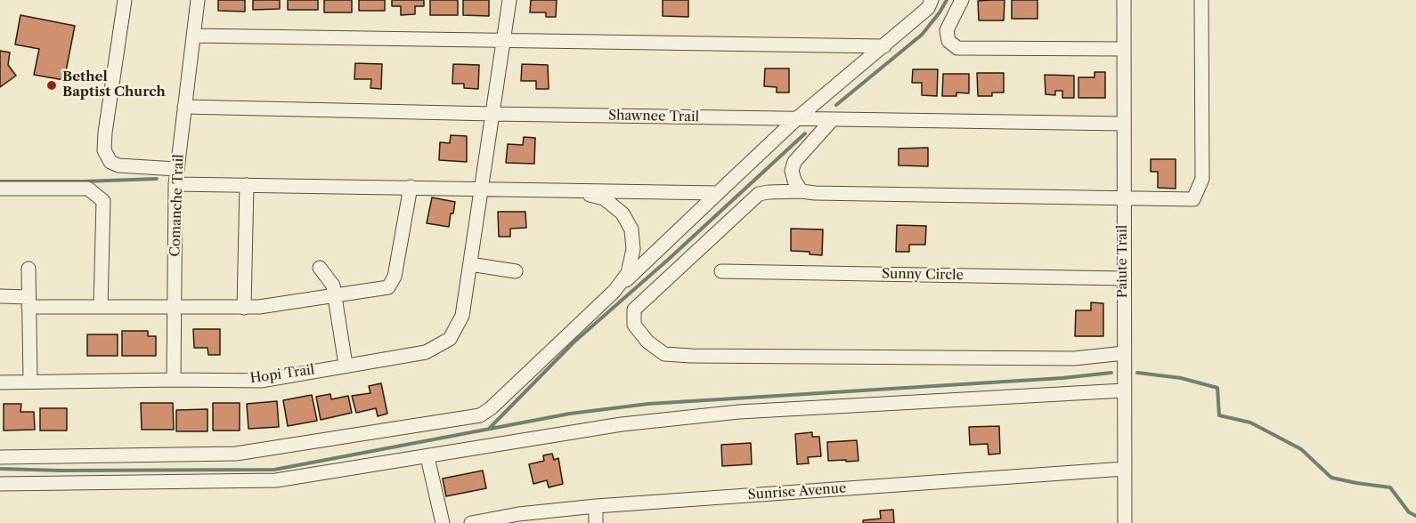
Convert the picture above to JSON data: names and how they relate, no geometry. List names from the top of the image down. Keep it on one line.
{"streets":{"street":["Shawnee Trail","Comanche Trail","Paiute Trail","Sunny Circle","Hopi Trail","Sunrise Avenue"]},"crossings":[["Shawnee Trail","Comanche Trail"],["Shawnee Trail","Paiute Trail"],["Shawnee Trail","Hopi Trail"],["Comanche Trail","Hopi Trail"],["Paiute Trail","Sunny Circle"],["Paiute Trail","Sunrise Avenue"]],"places":["Bethel Baptist Church"]}
